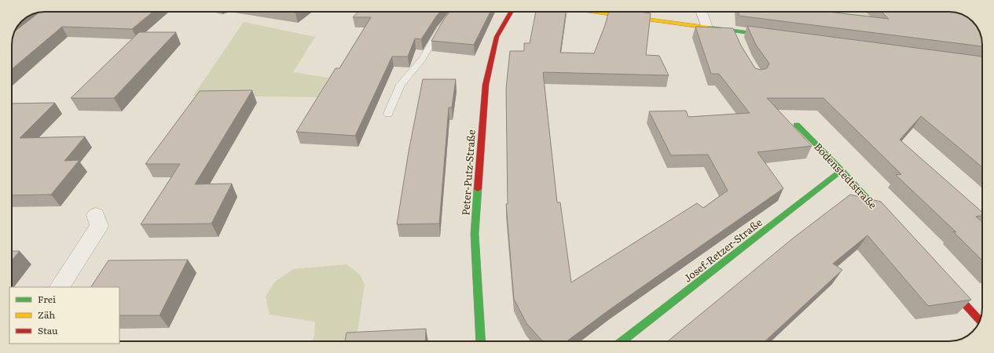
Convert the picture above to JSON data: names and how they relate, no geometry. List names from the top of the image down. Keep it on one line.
{"streets":{"street":["Peter-Putz-Straße","Bodenstedtstraße","Josef-Retzer-Straße"]},"crossings":[["Bodenstedtstraße","Josef-Retzer-Straße"]],"legend":["Frei","Zäh","Stau"]}
